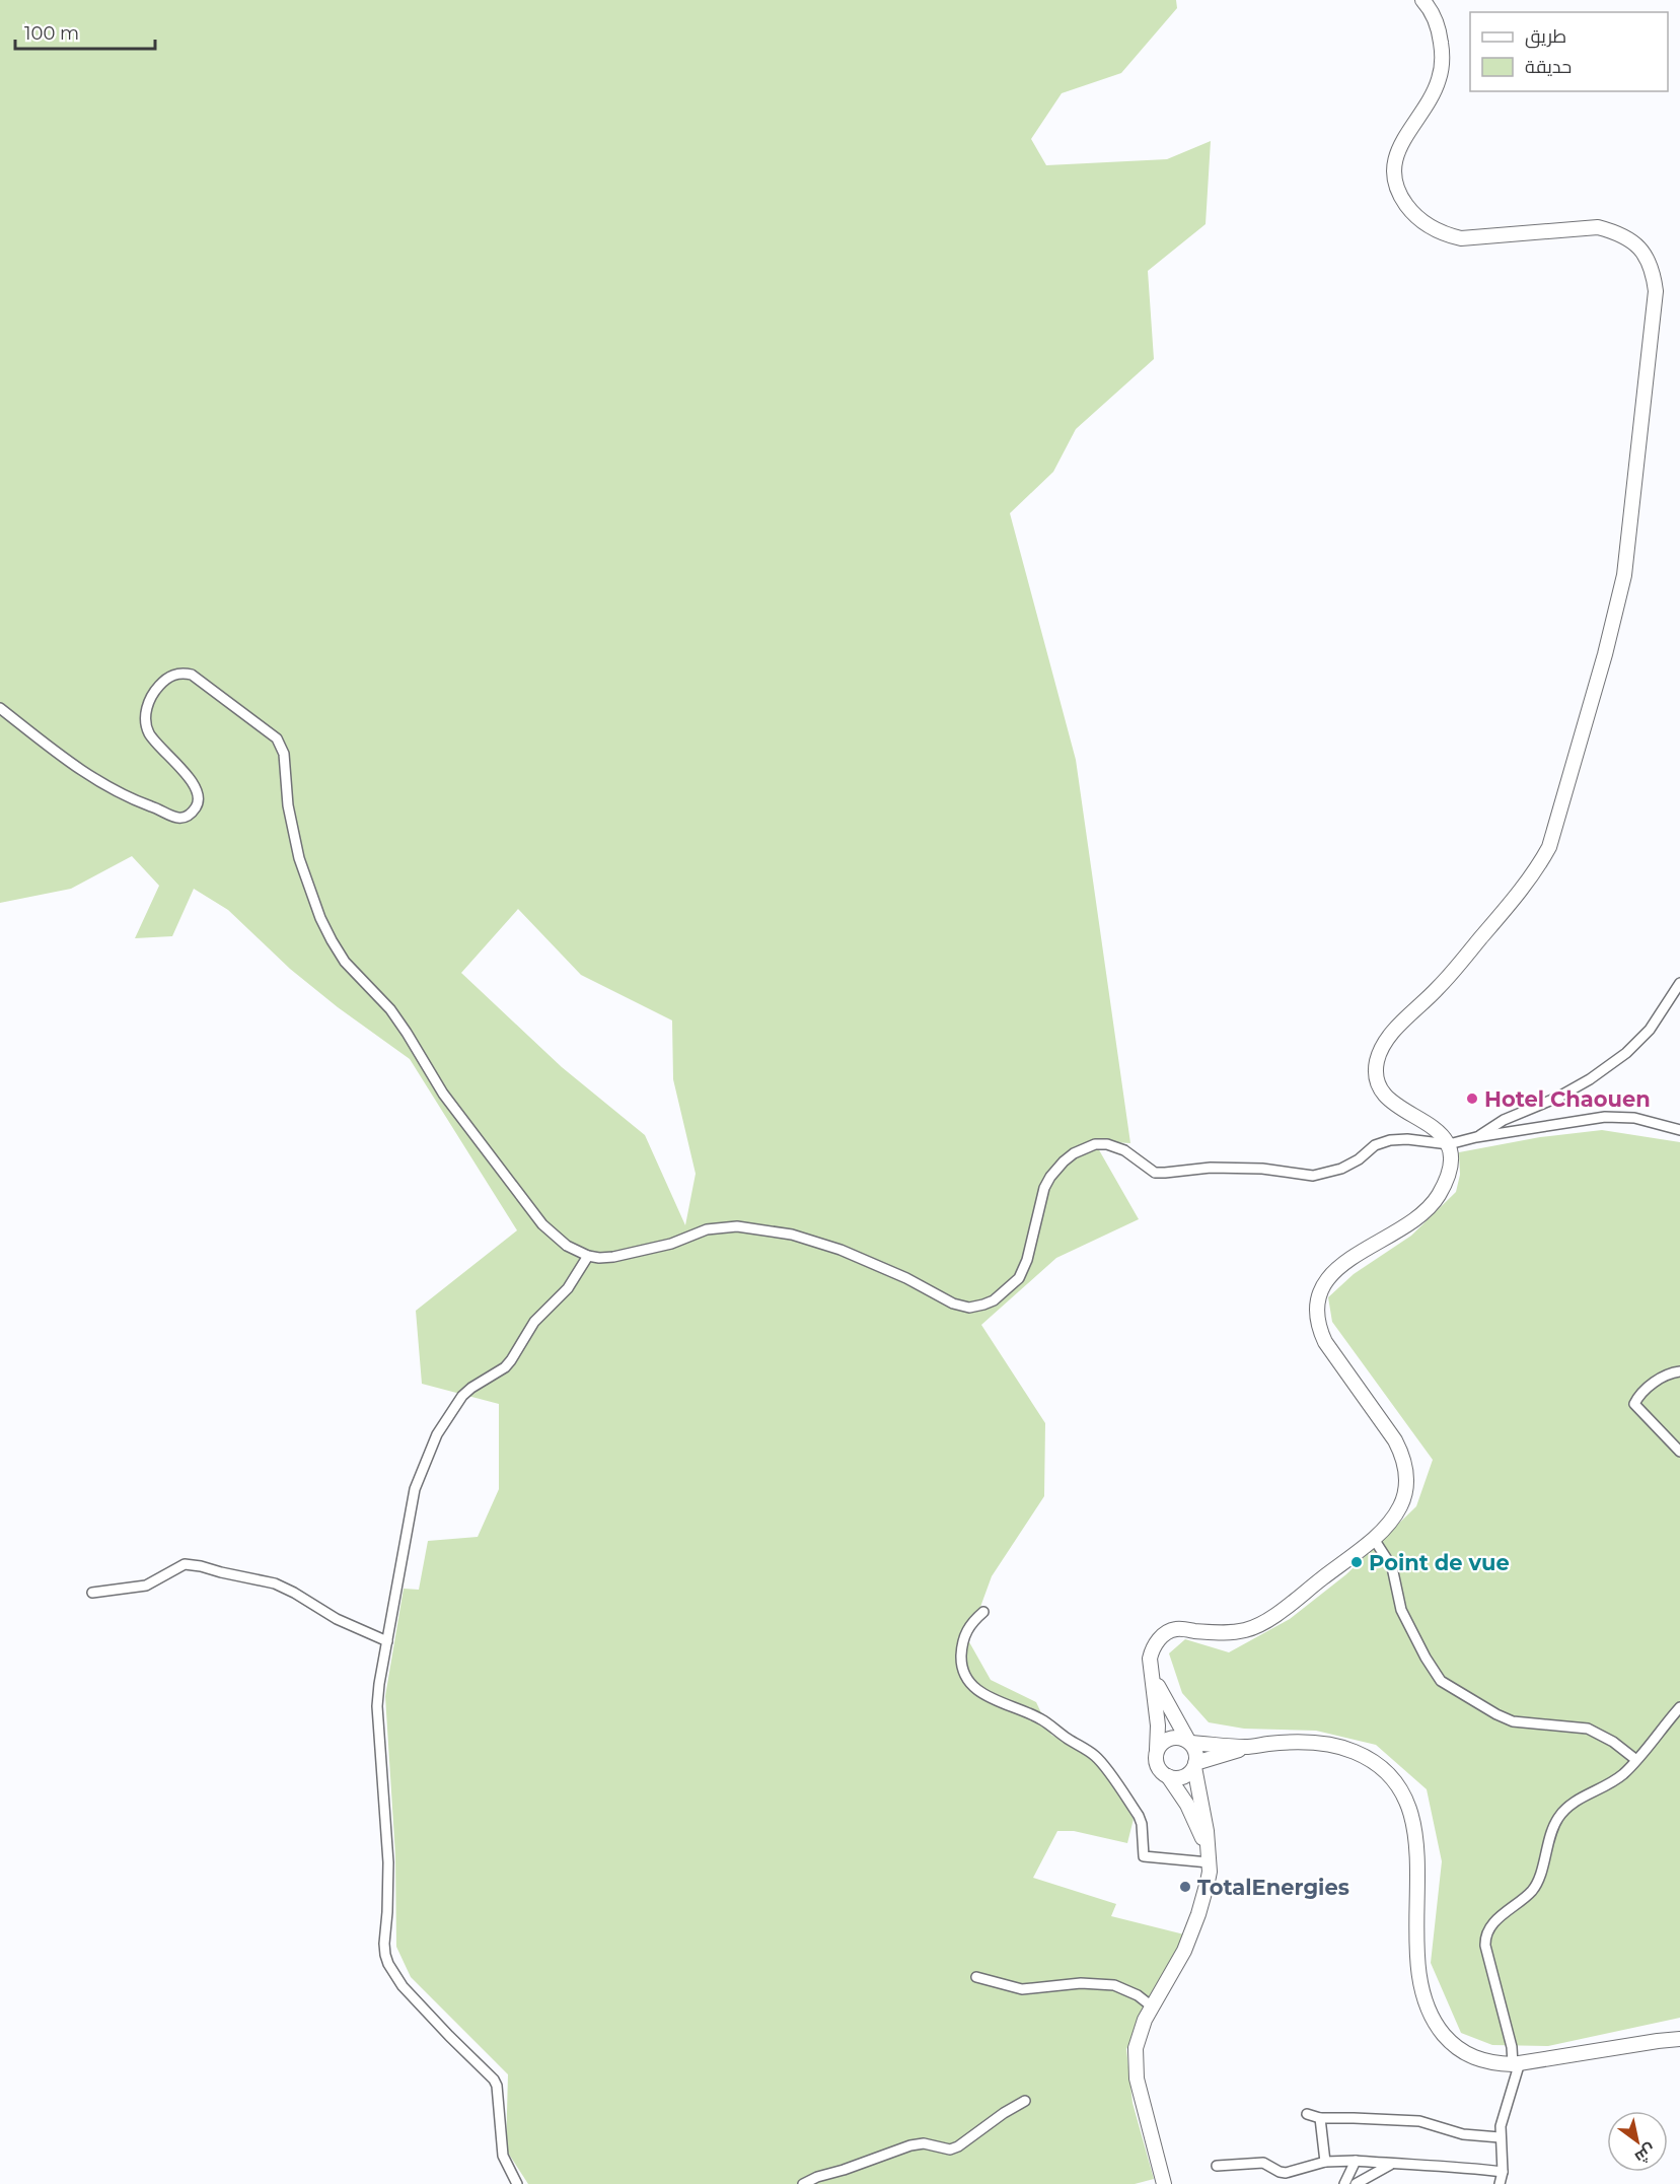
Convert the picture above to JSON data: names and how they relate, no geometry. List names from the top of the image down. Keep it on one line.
{"places":["Hotel Chaouen","Point de vue","TotalEnergies"],"legend":["طريق","حديقة"],"scale_bar":"100 m","north":"bottom right"}
